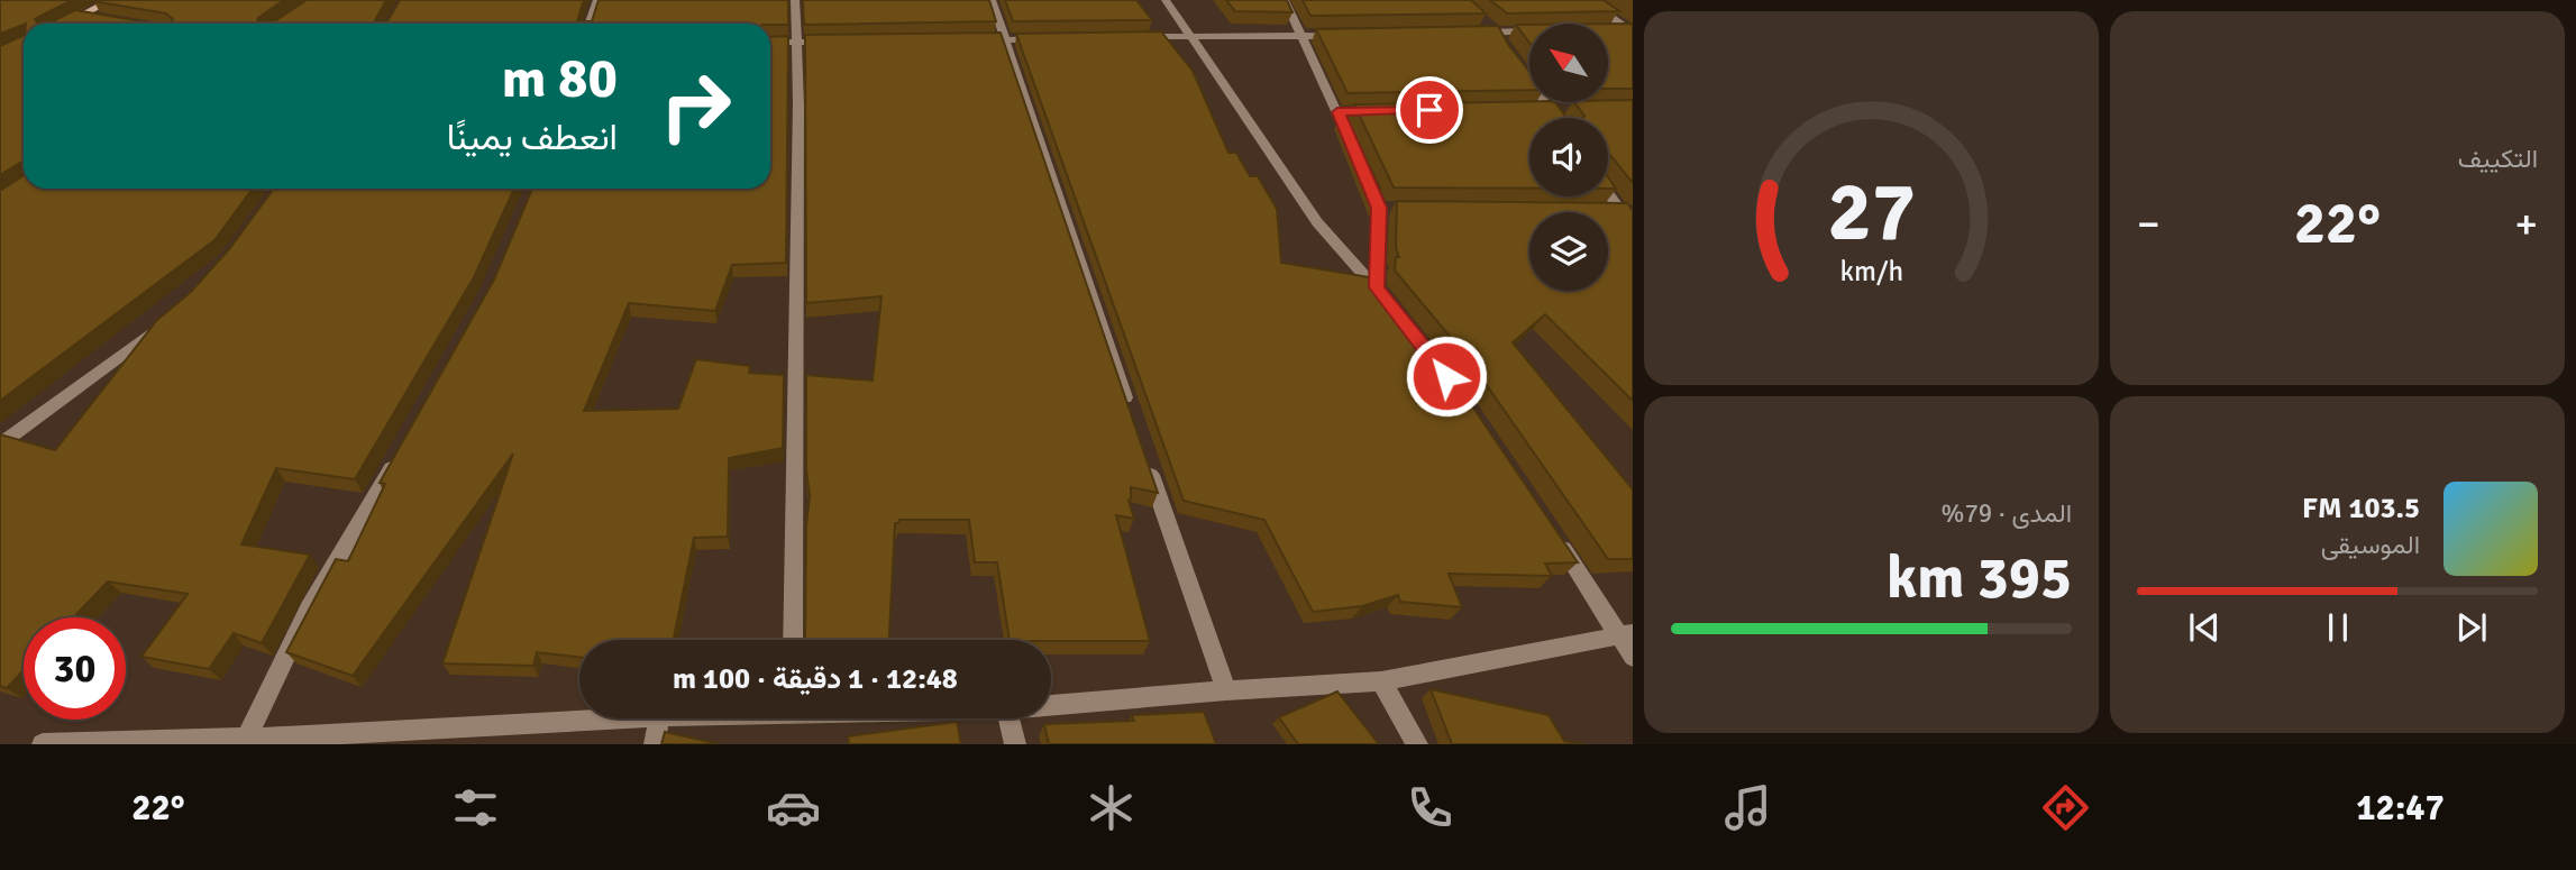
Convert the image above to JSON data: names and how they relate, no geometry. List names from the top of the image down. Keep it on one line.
{"north":"top left","page":{"tile":["التكييف",["المدى · 79%","395 km"]],"turn":["80 m","انعطف يمينًا"],"heat":["−","22°","+"],"song":["103.5 FM","الموسيقى"],"limit":"30","trip":"12:48 · 1 دقيقة · 100 m","tabs":["12:47","22°"],"gauge":["27","km/h"]}}
